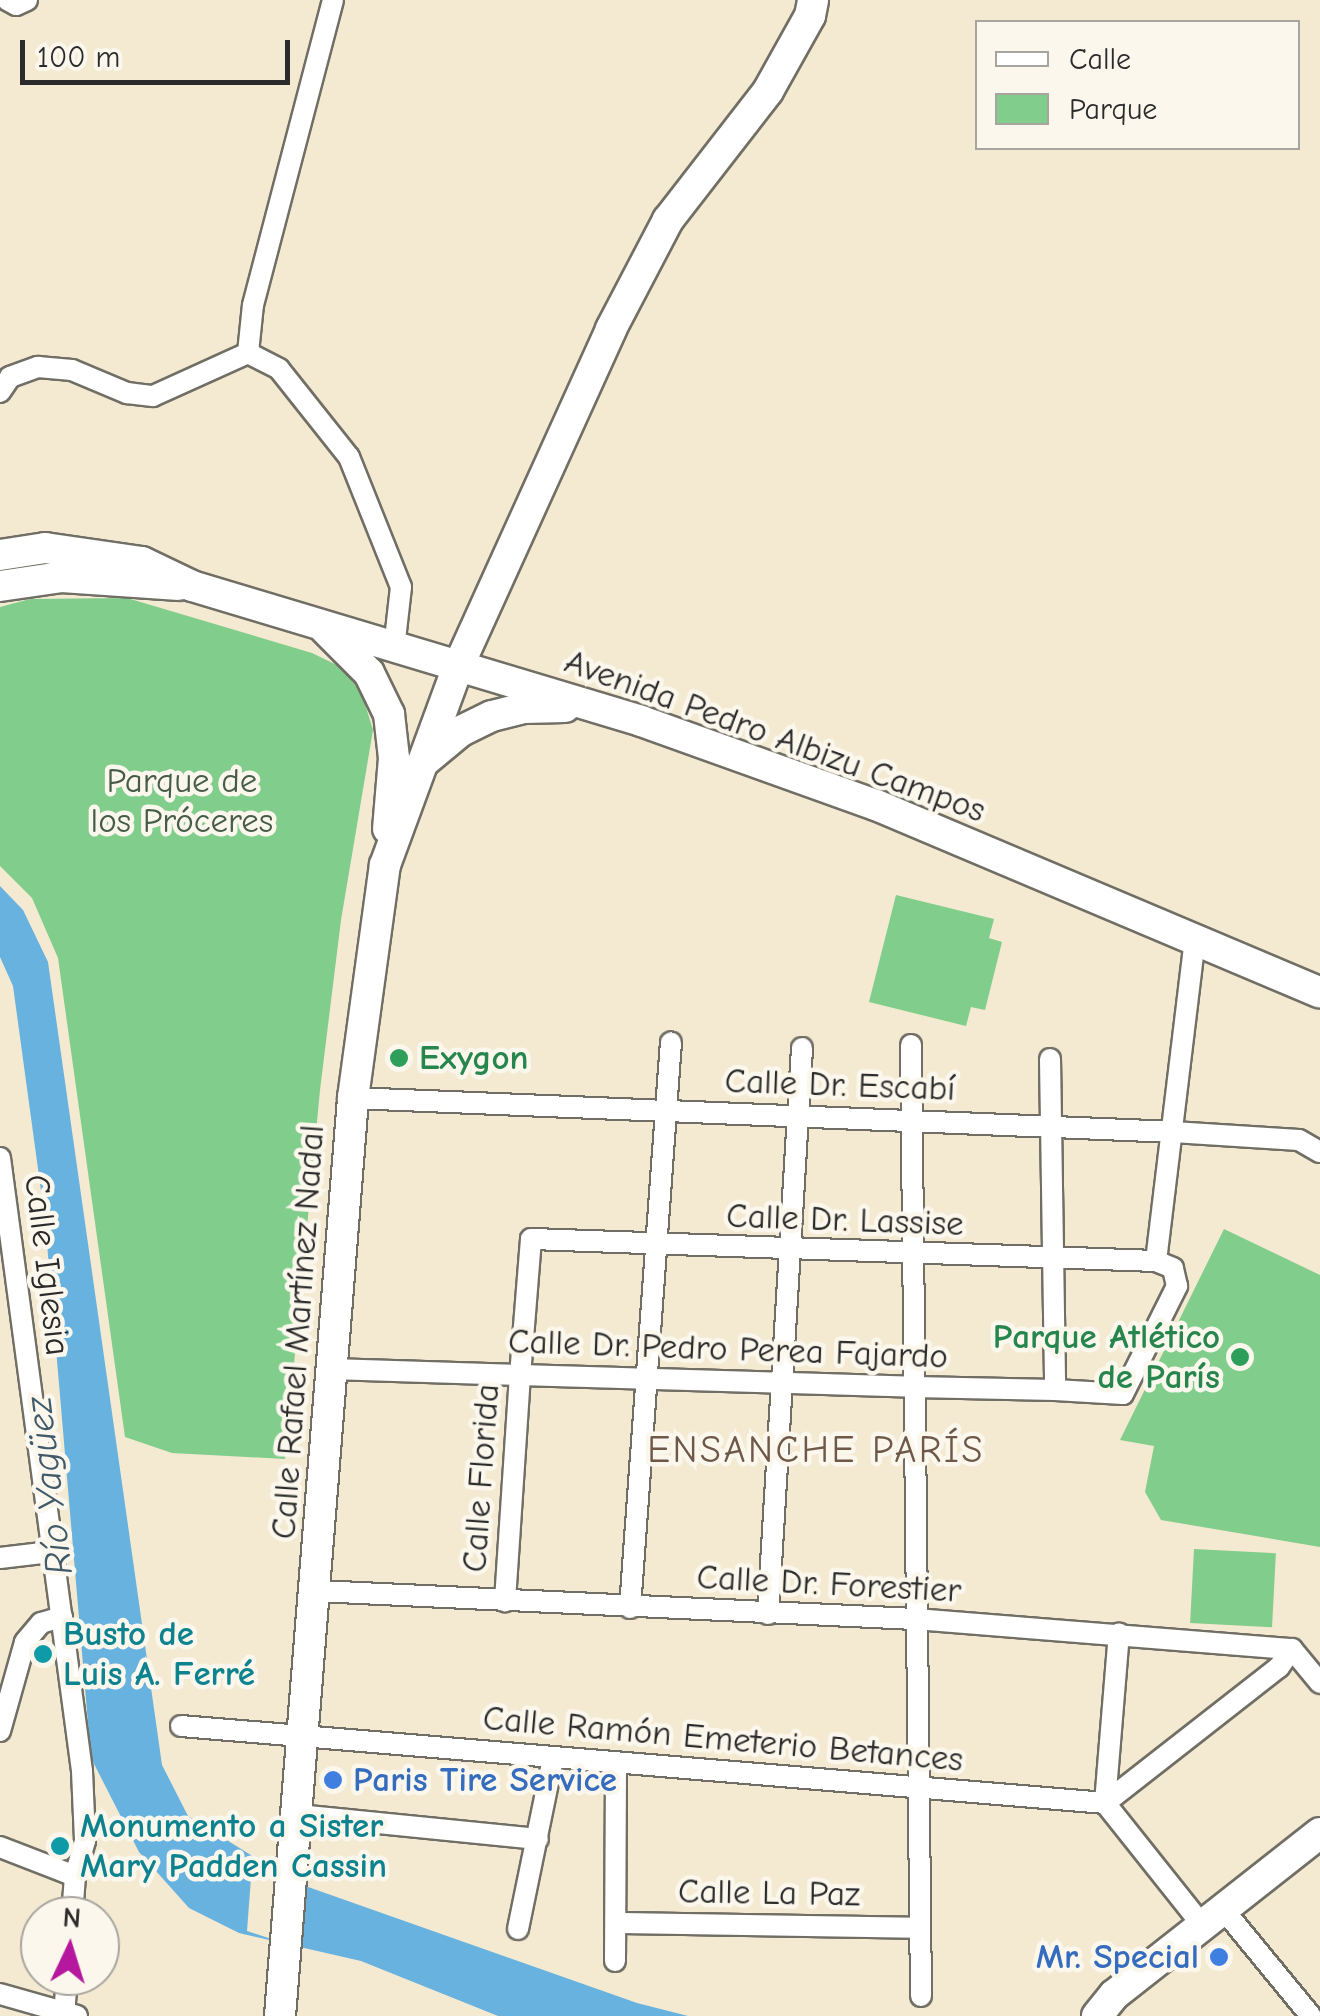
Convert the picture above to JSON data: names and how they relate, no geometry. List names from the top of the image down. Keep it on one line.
{"streets":{"main road":["Avenida Pedro Albizu Campos","Calle Rafael Martínez Nadal"],"street":["Calle Dr. Escabí","Calle Dr. Lassise","Calle Iglesia","Calle Dr. Pedro Perea Fajardo","Calle Florida","Calle Dr. Forestier","Calle Ramón Emeterio Betances","Calle La Paz"]},"crossings":[["Avenida Pedro Albizu Campos","Calle Rafael Martínez Nadal"],["Calle Dr. Escabí","Calle Rafael Martínez Nadal"],["Calle Dr. Lassise","Calle Dr. Pedro Perea Fajardo"],["Calle Dr. Lassise","Calle Florida"],["Calle Rafael Martínez Nadal","Calle Dr. Pedro Perea Fajardo"],["Calle Rafael Martínez Nadal","Calle Dr. Forestier"],["Calle Rafael Martínez Nadal","Calle Ramón Emeterio Betances"],["Calle Dr. Pedro Perea Fajardo","Calle Florida"],["Calle Florida","Calle Dr. Forestier"]],"districts":["ENSANCHE PARÍS"],"water":["Río Yagüez"],"parks":["Parque de los Próceres"],"places":["Exygon","Parque Atlético de París","Busto de Luis A. Ferré","Paris Tire Service","Monumento a Sister Mary Padden Cassin","Mr. Special"],"legend":["Calle","Parque"],"scale_bar":"100 m","north":"top"}
